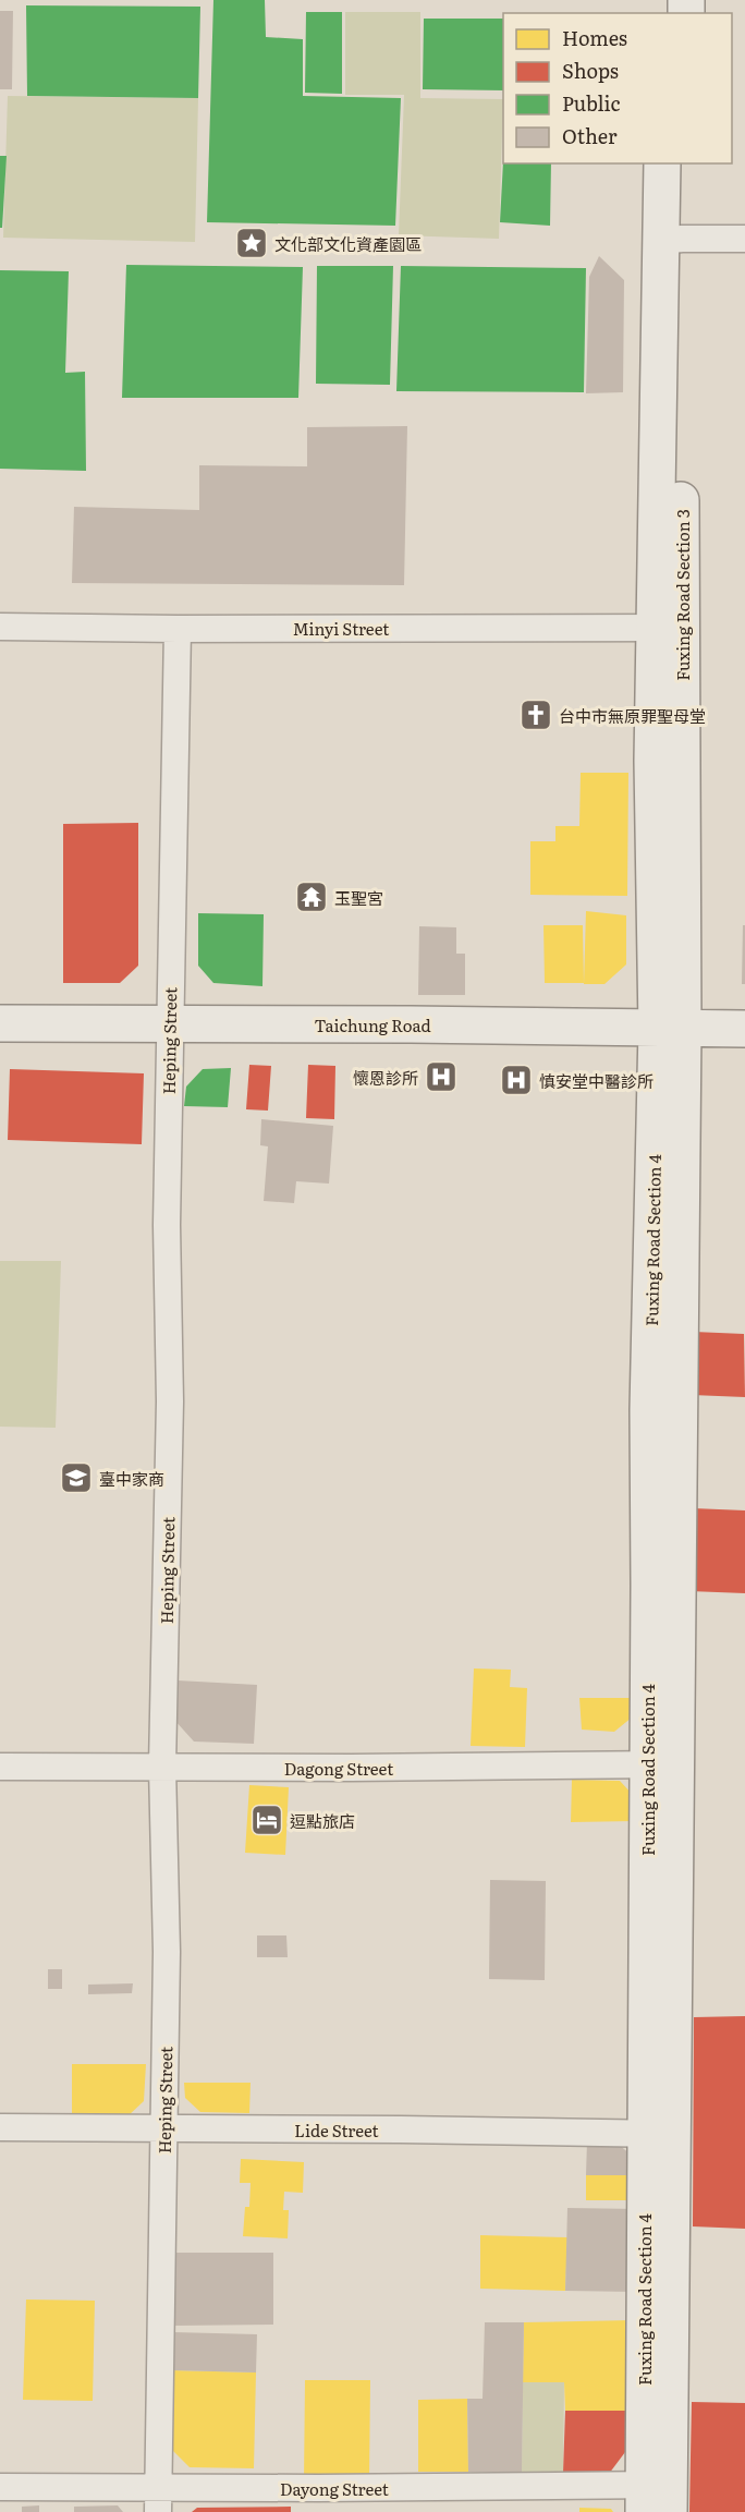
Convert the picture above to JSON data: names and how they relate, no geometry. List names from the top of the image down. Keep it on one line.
{"streets":{"main road":["Fuxing Road Section 3","Taichung Road","Fuxing Road Section 4"],"street":["Minyi Street","Heping Street","Dagong Street","Lide Street","Dayong Street"]},"crossings":[["Fuxing Road Section 3","Minyi Street"],["Fuxing Road Section 3","Taichung Road"],["Fuxing Road Section 3","Fuxing Road Section 4"],["Minyi Street","Heping Street"],["Taichung Road","Heping Street"],["Taichung Road","Fuxing Road Section 4"],["Heping Street","Dagong Street"],["Heping Street","Lide Street"],["Heping Street","Dayong Street"],["Fuxing Road Section 4","Dagong Street"],["Fuxing Road Section 4","Lide Street"],["Fuxing Road Section 4","Dayong Street"]],"places":{"place":["文化部文化資產園區"],"church":["台中市無原罪聖母堂"],"temple":["玉聖宮"],"hospital":["懷恩診所","慎安堂中醫診所"],"school or university":["臺中家商"],"hotel":["逗點旅店"]},"legend":["Homes","Shops","Public","Other"]}
